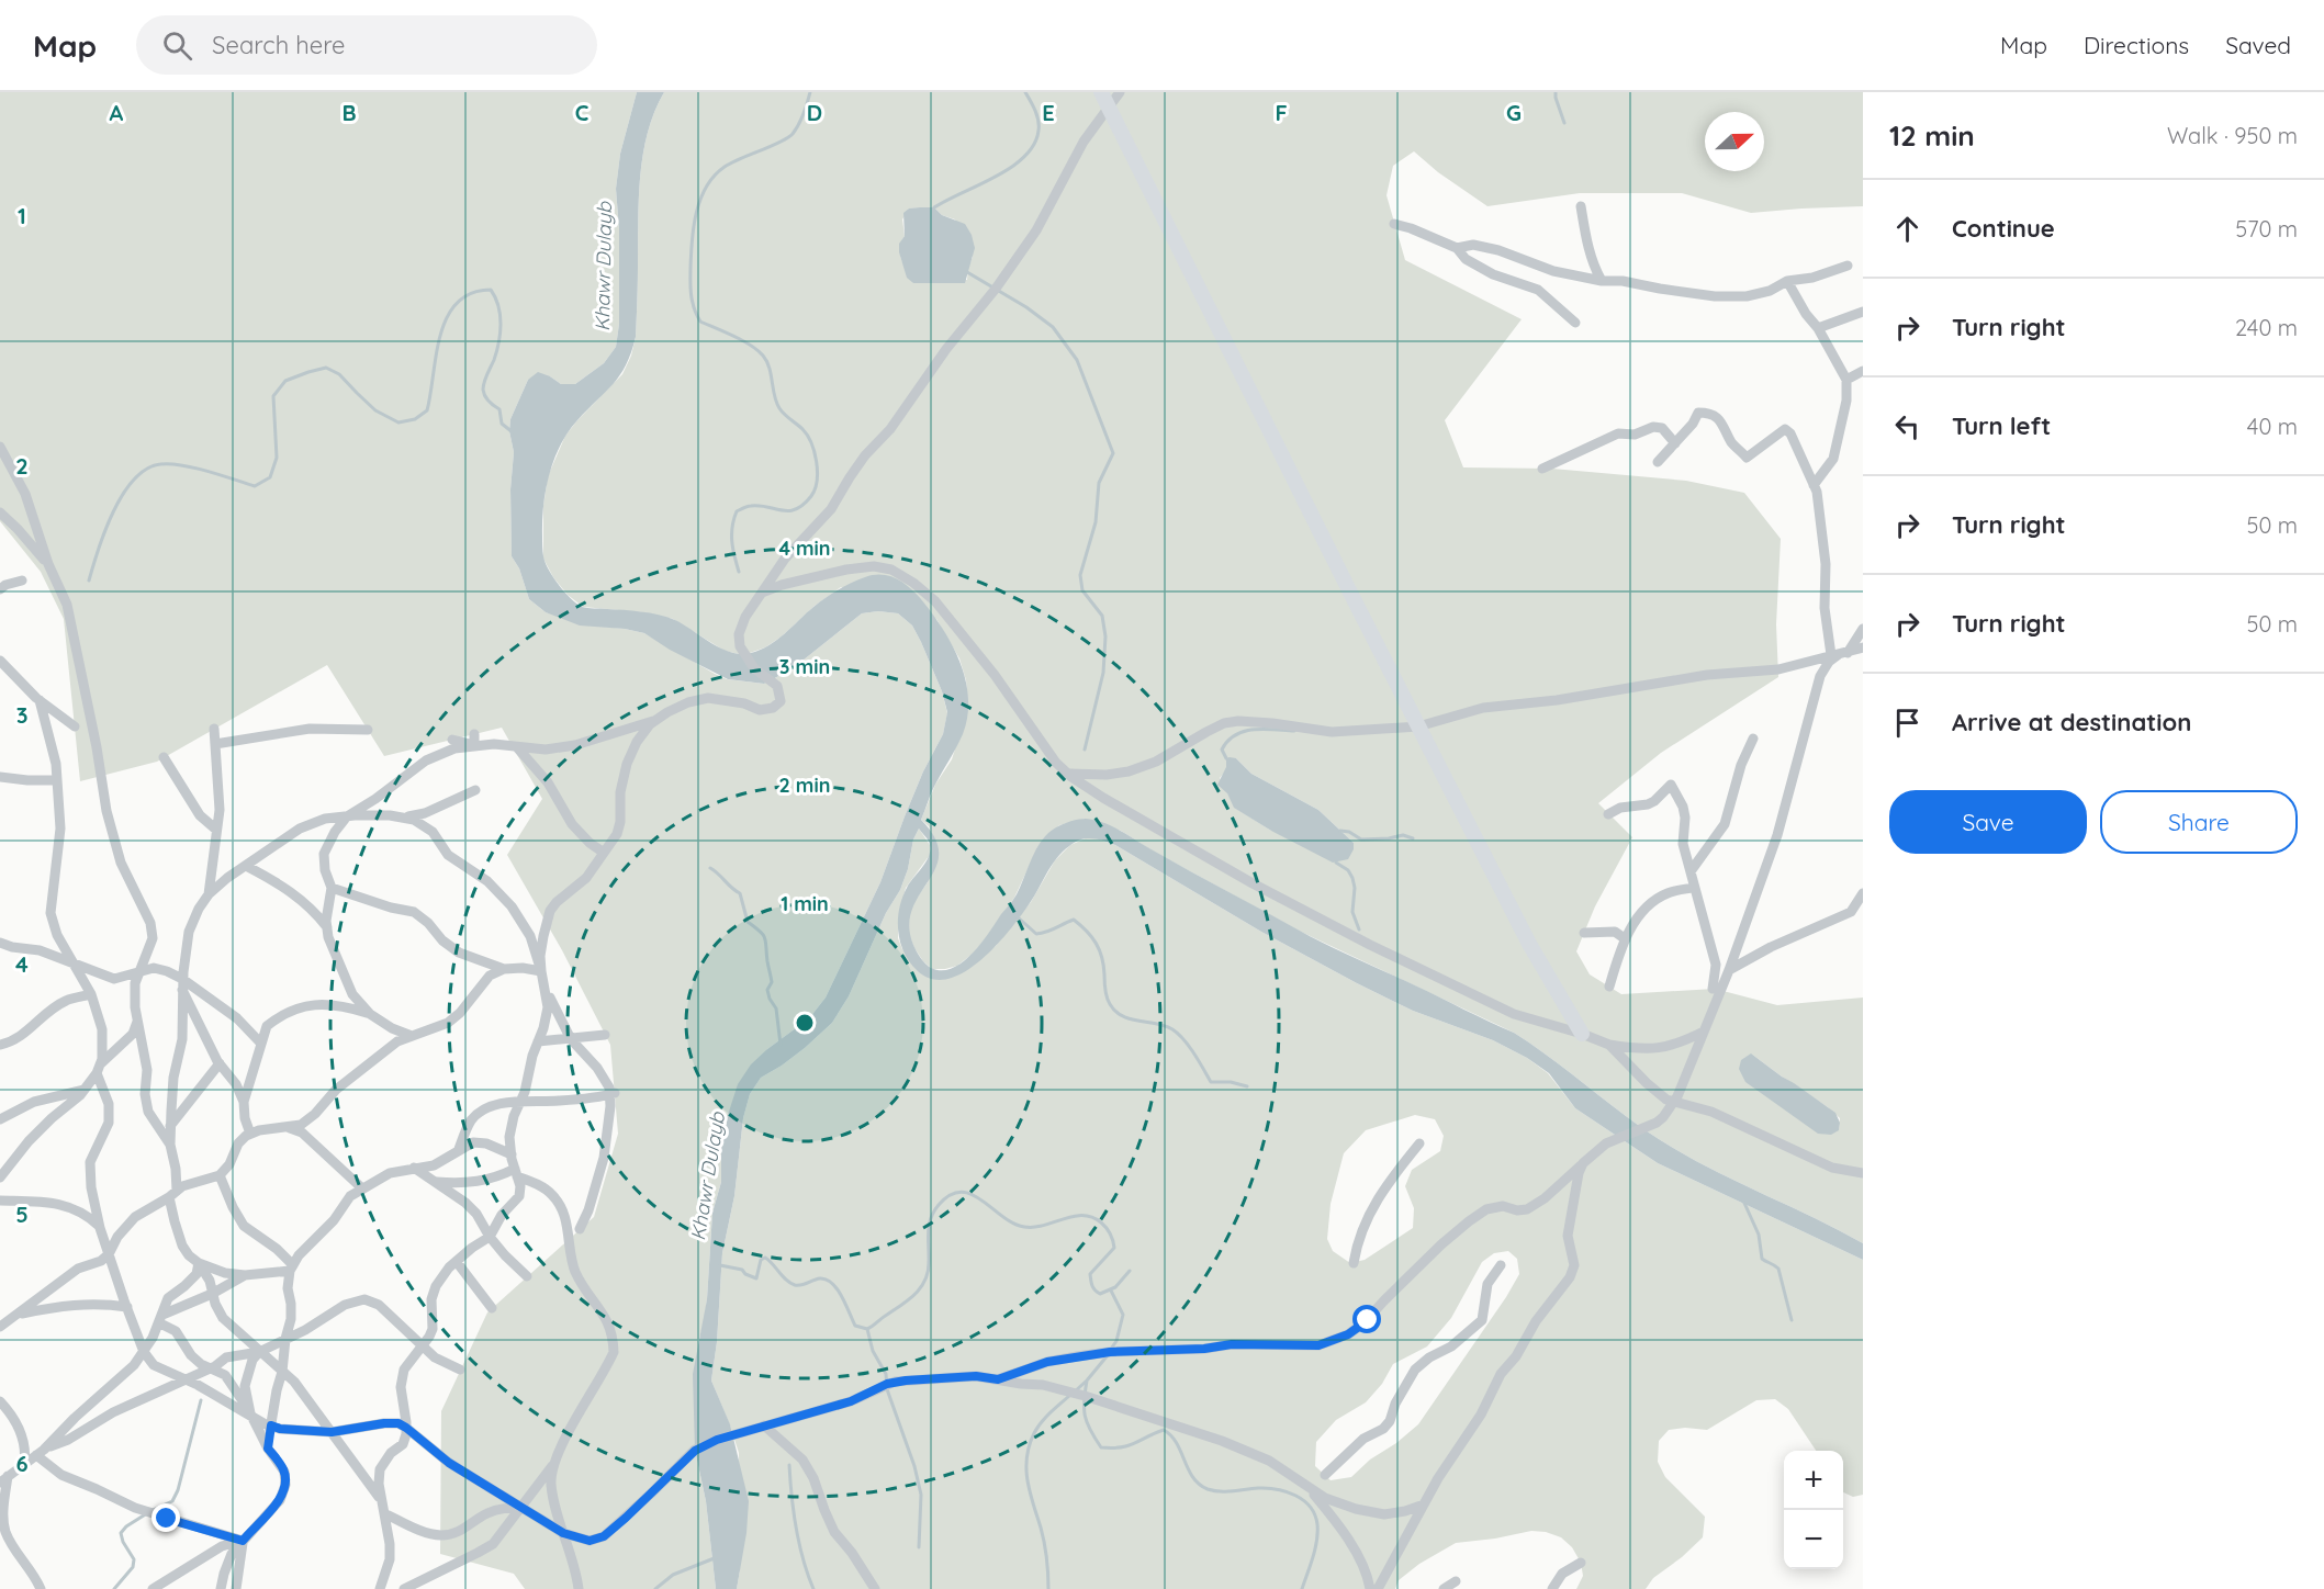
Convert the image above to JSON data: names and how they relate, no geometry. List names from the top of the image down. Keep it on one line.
{"water":["Khawr Dulayb"],"north":"right","page":{"header":"Map","search":"Search here","nav":["Map","Directions","Saved"],"heading":["12 min","Walk · 950 m"],"list":[["Continue","570 m"],["Turn right","240 m"],["Turn left","40 m"],["Turn right","50 m"],["Turn right","50 m"],"Arrive at destination"],"buttons":["Save","Share"],"map_buttons":["+","−"]},"grid":{"columns":["A","B","C","D","E","F","G"],"rows":["1","2","3","4","5","6"]},"rings":["4 min","3 min","2 min","1 min"]}
